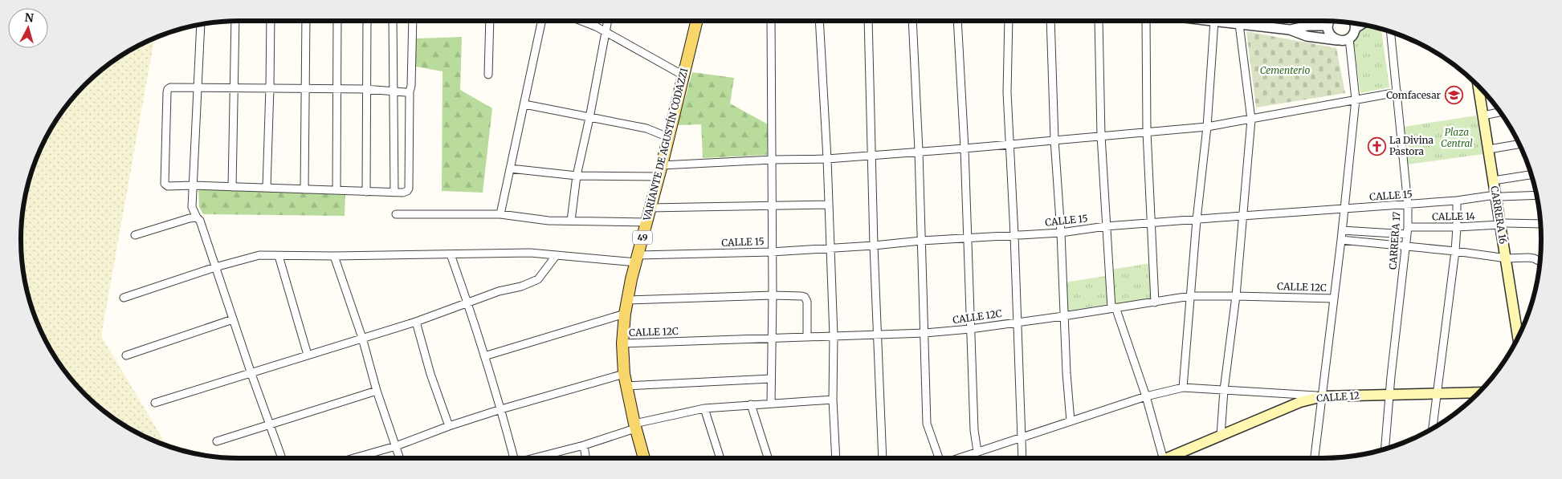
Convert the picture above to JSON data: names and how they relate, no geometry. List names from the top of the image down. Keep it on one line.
{"streets":{"main road":["VARIANTE DE AGUSTÍN CODAZZI","CARRERA 16","49","CALLE 12"],"street":["CALLE 15","CALLE 14","CARRERA 17","CALLE 12C"]},"crossings":[["VARIANTE DE AGUSTÍN CODAZZI","CALLE 15"],["VARIANTE DE AGUSTÍN CODAZZI","CALLE 12C"],["CALLE 15","CARRERA 16"],["CALLE 15","CARRERA 17"],["CARRERA 16","CALLE 14"],["CALLE 14","CARRERA 17"],["CARRERA 17","CALLE 12"]],"parks":["Cementerio","Plaza Central"],"places":{"school or university":["Comfacesar"],"church":["La Divina Pastora"]},"north":"top"}
